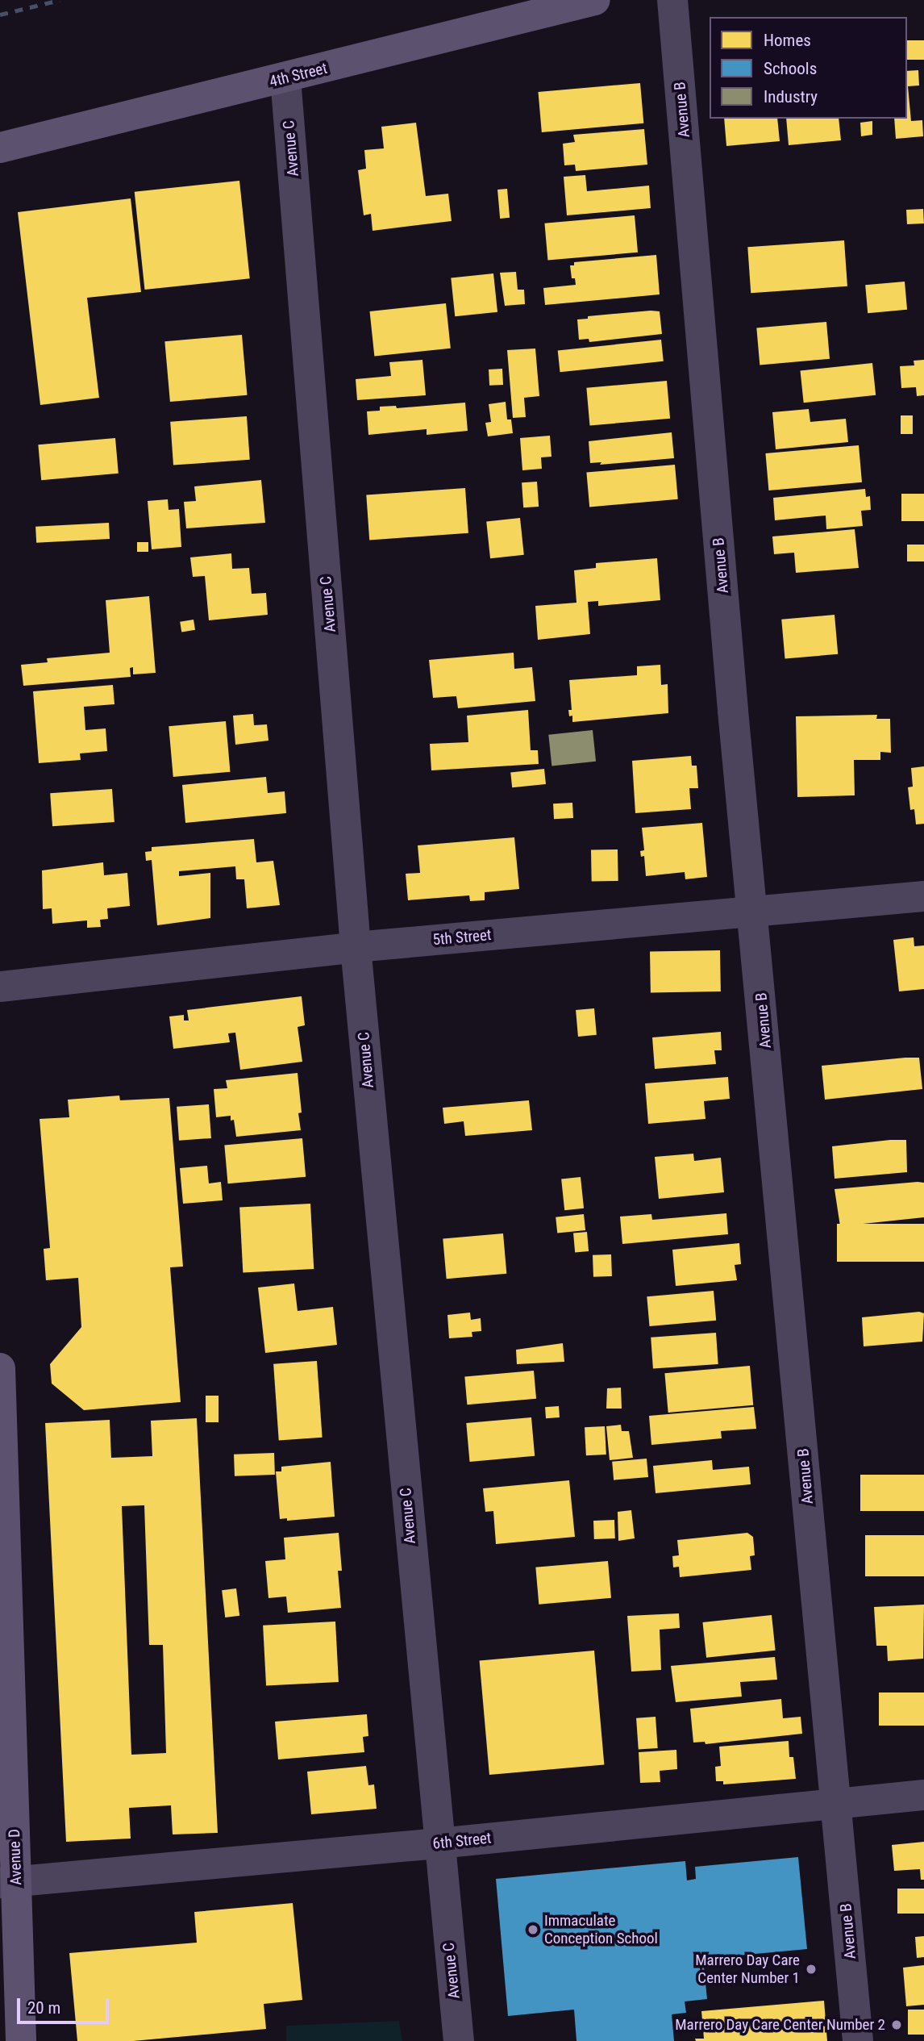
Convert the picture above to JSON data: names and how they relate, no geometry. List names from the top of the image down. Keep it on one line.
{"streets":{"street":["4th Street","Avenue B","Avenue C","5th Street","6th Street","Avenue D"]},"crossings":[["4th Street","Avenue C"],["Avenue B","5th Street"],["Avenue B","6th Street"],["Avenue C","5th Street"],["Avenue C","6th Street"],["6th Street","Avenue D"]],"places":["Immaculate Conception School","Marrero Day Care Center Number 1","Marrero Day Care Center Number 2"],"legend":["Homes","Schools","Industry"],"scale_bar":"20 m"}
